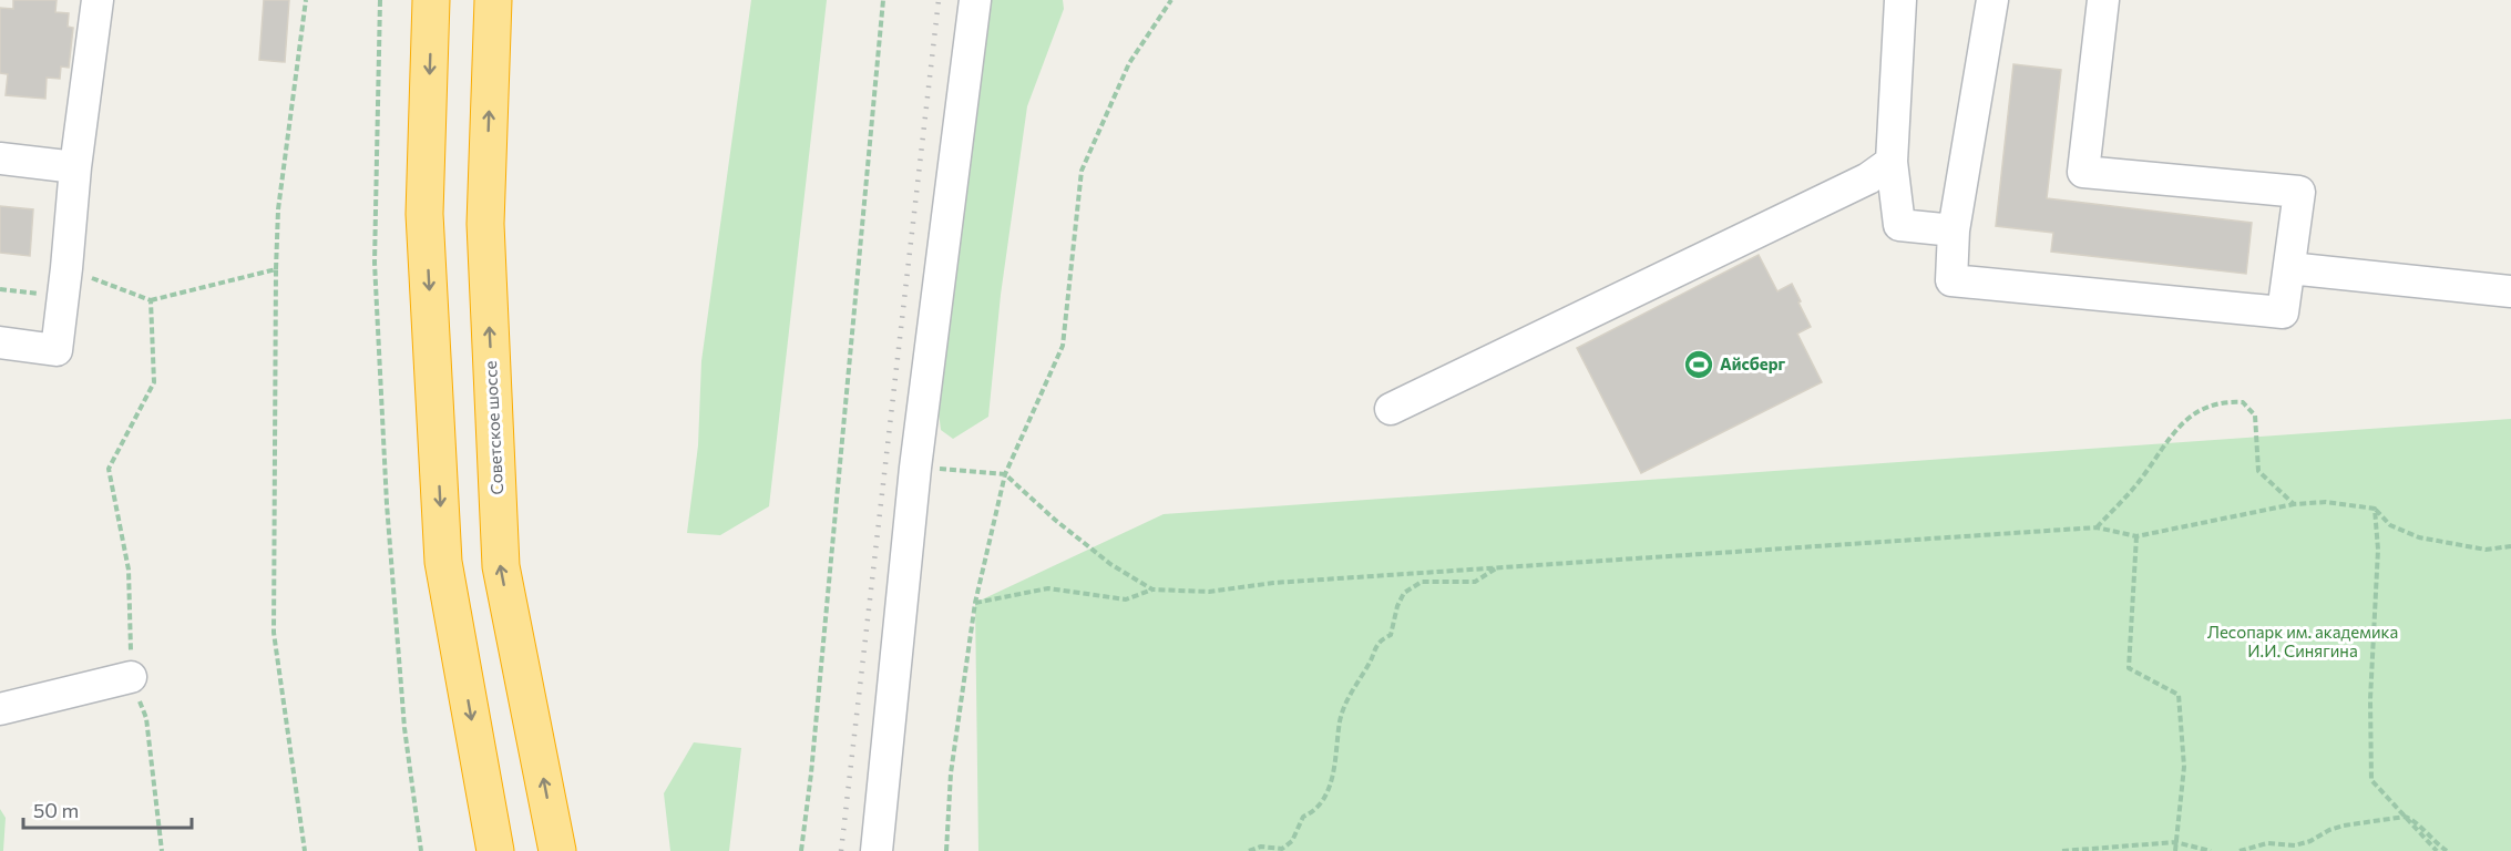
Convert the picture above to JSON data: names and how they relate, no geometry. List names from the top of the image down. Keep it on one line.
{"streets":{"highway":["Советское шоссе"]},"parks":["Лесопарк им. академика И.И. Синягина"],"places":{"sports":["Айсберг"]},"scale_bar":"50 m"}
